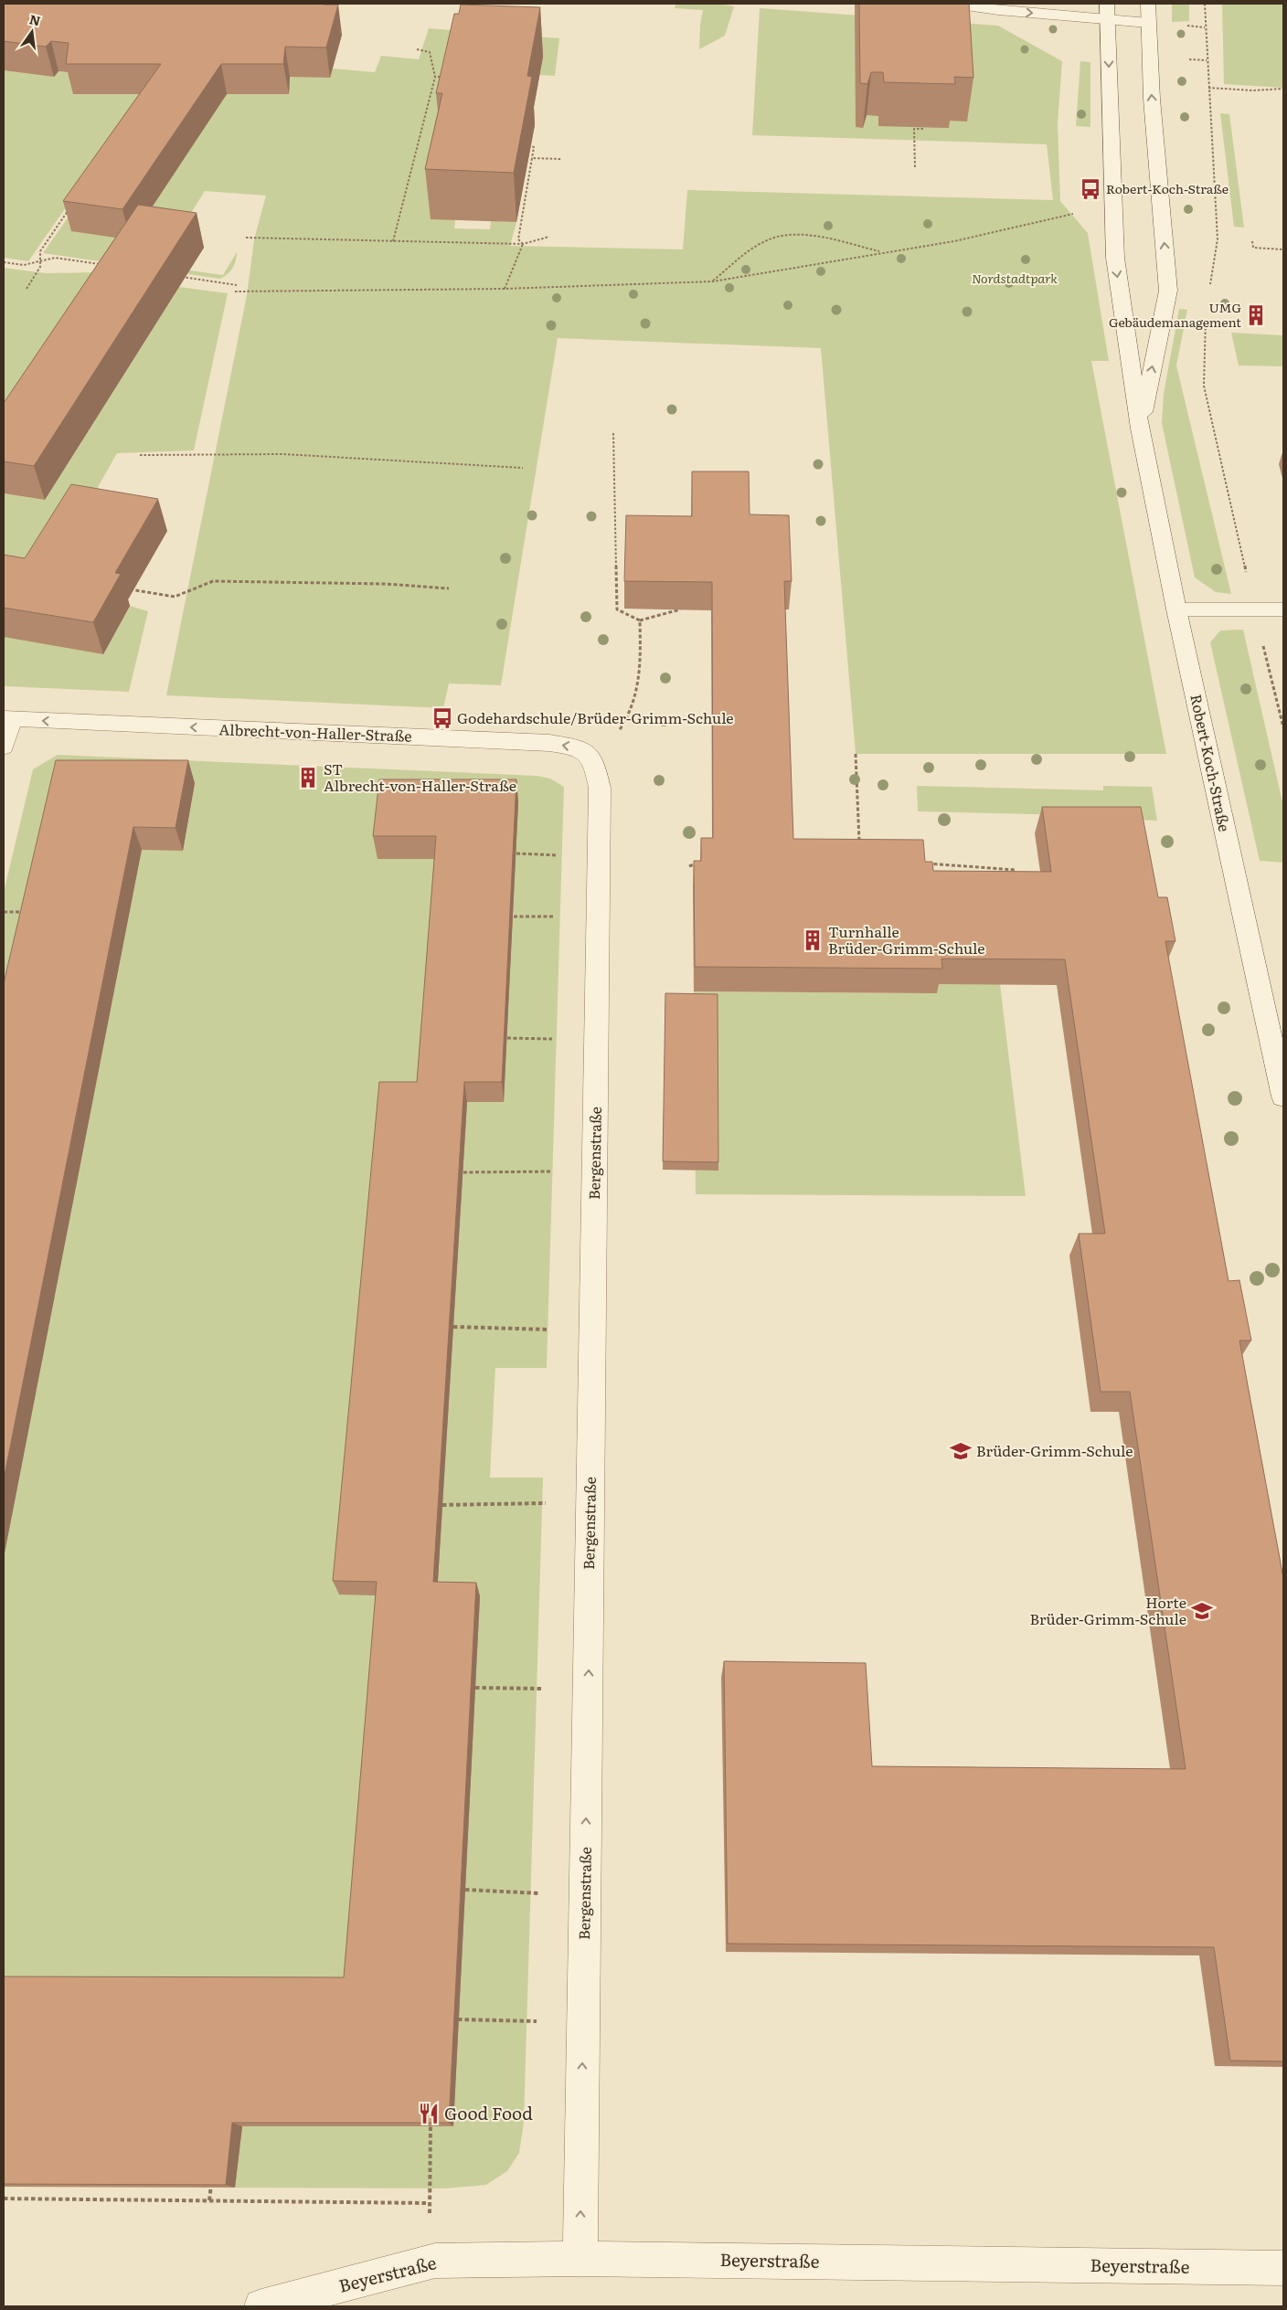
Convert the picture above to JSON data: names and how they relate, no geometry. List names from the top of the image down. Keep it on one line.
{"streets":{"street":["Albrecht-von-Haller-Straße","Robert-Koch-Straße","Bergenstraße","Beyerstraße"]},"crossings":[["Albrecht-von-Haller-Straße","Bergenstraße"],["Bergenstraße","Beyerstraße"]],"one_way":["Albrecht-von-Haller-Straße","Bergenstraße"],"parks":["Nordstadtpark"],"places":{"bus stop":["Robert-Koch-Straße","Godehardschule/Brüder-Grimm-Schule"],"building":["UMG Gebäudemanagement","ST Albrecht-von-Haller-Straße","Turnhalle Brüder-Grimm-Schule"],"school or university":["Brüder-Grimm-Schule","Horte Brüder-Grimm-Schule"],"restaurant":["Good Food"]},"north":"top"}
